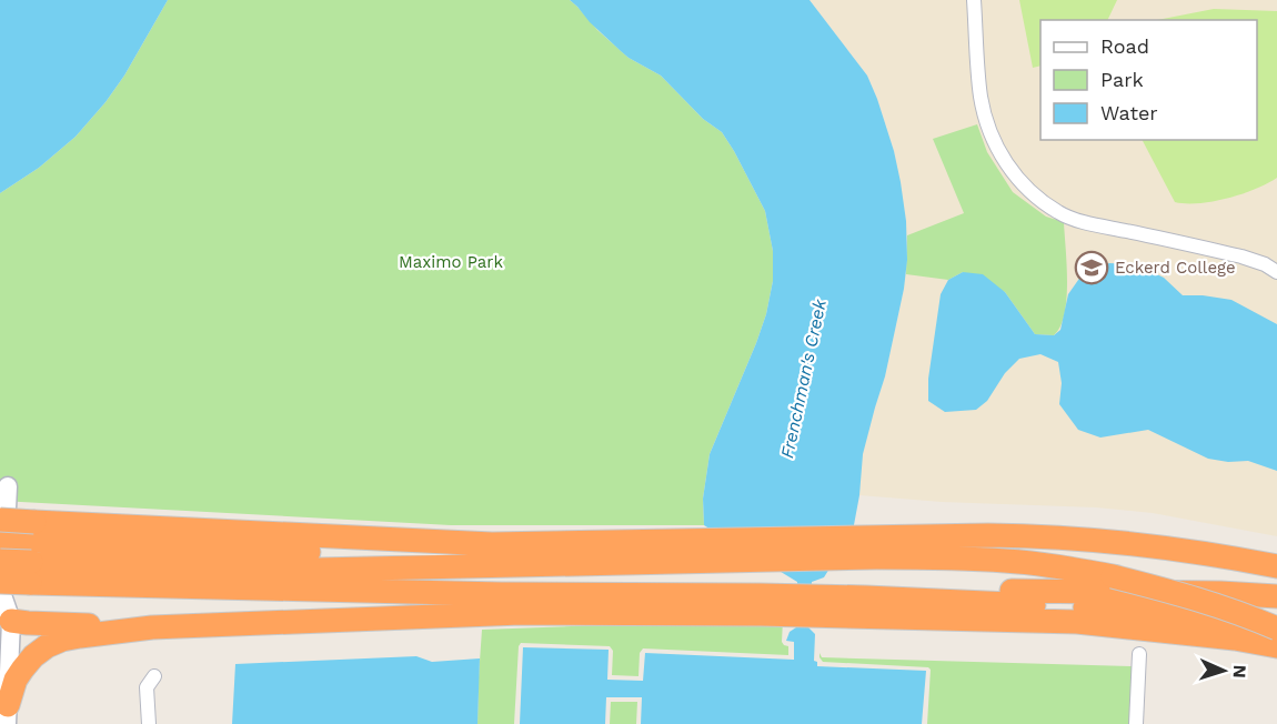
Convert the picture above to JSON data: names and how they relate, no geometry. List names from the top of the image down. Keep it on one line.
{"water":["Frenchman's Creek"],"parks":["Maximo Park"],"places":{"school or university":["Eckerd College"]},"legend":["Road","Park","Water"],"north":"right"}
